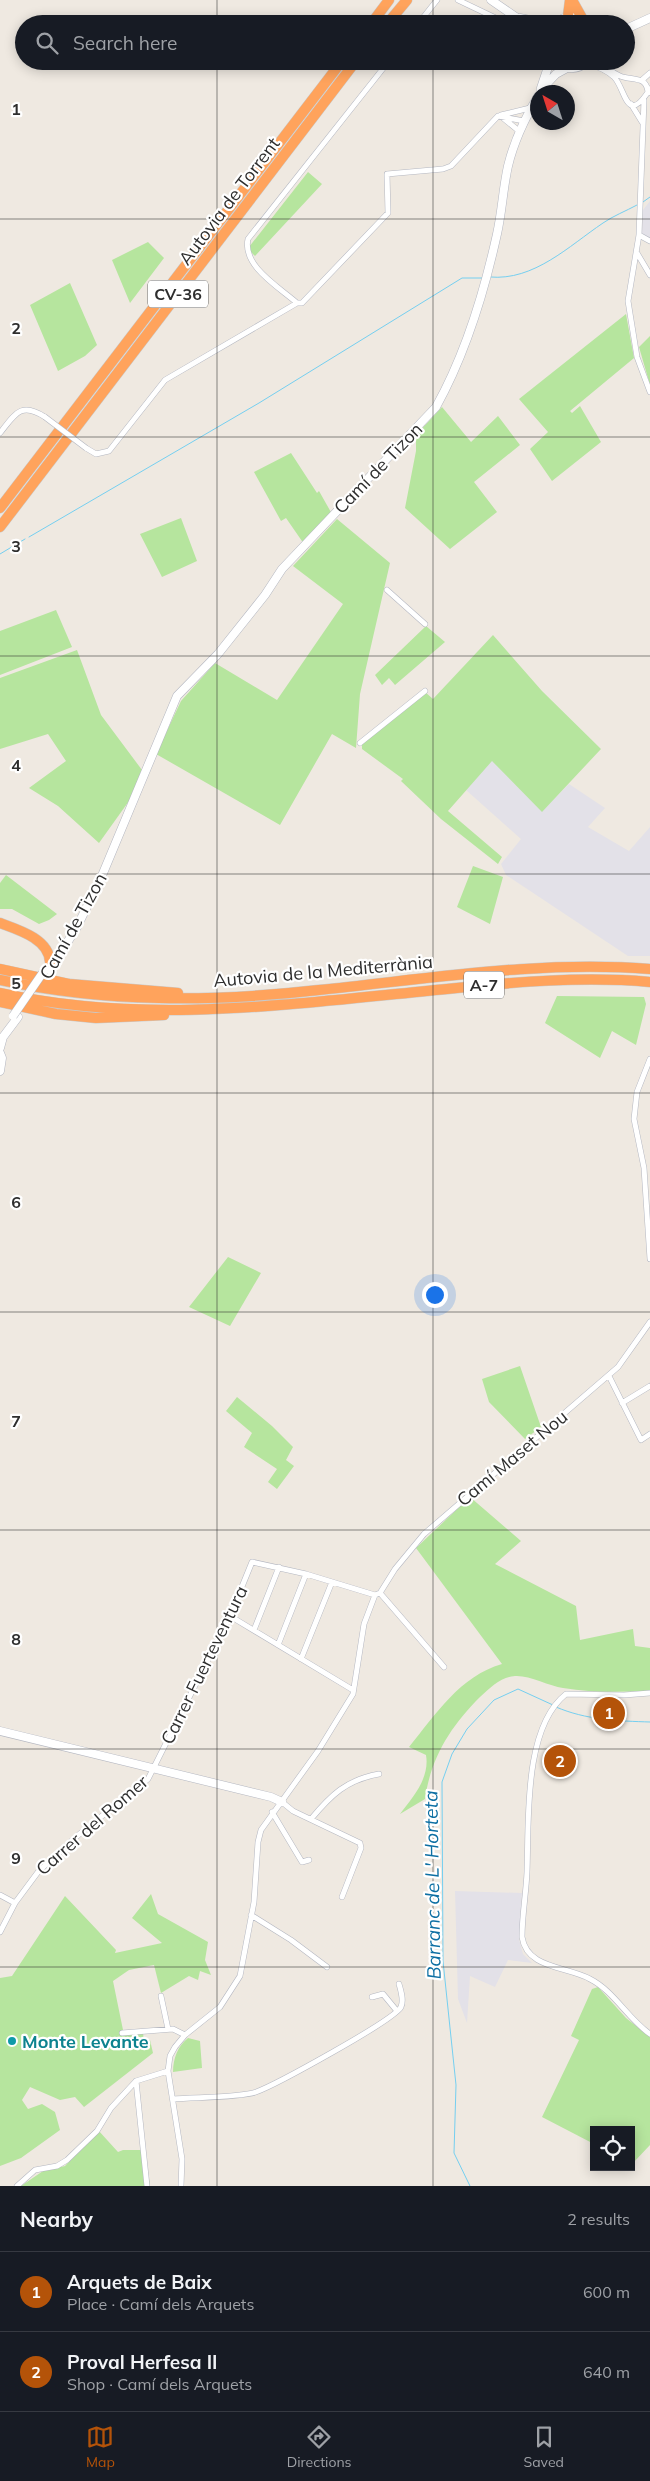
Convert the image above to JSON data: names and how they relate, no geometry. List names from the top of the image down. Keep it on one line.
{"streets":{"highway":["Autovia de Torrent","CV-36","Autovia de la Mediterrània","A-7"],"street":["Camí de Tizon","Camí Maset Nou","Carrer Fuerteventura","Carrer del Romer"]},"crossings":[["Carrer Fuerteventura","Carrer del Romer"]],"water":["Barranc de L' Horteta"],"places":["Monte Levante"],"north":"top left","page":{"search":"Search here","pins":["1","2"],"heading":["Nearby","2 results"],"list":[{"mark":"1","name":"Arquets de Baix","note":"Place · Camí dels Arquets","value":"600 m"},{"mark":"2","name":"Proval Herfesa II","note":"Shop · Camí dels Arquets","value":"640 m"}],"nav":["Map","Directions","Saved"]},"grid":{"rows":["1","2","3","4","5","6","7","8","9"]}}
